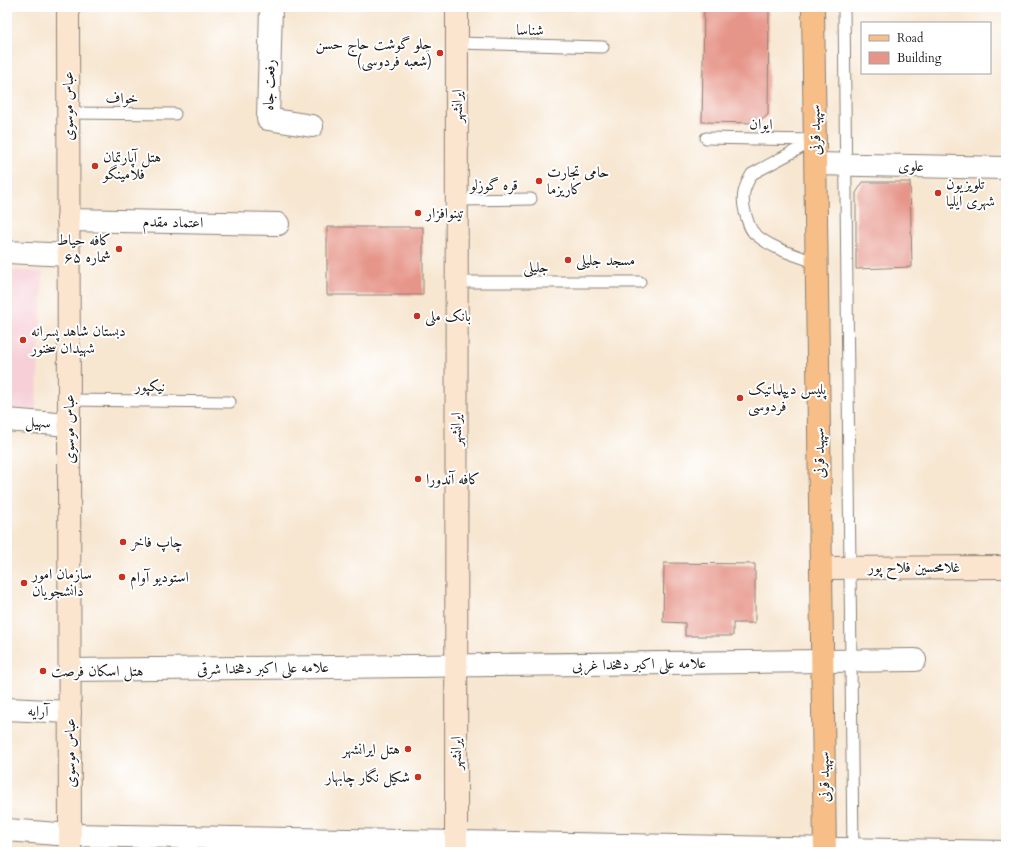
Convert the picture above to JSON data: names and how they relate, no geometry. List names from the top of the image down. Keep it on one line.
{"streets":{"main road":["سپهبد قرنی"],"street":["رفعت جاه","عباس موسوی","ایرانشهر","علوی","اعتماد مقدم","سهیل","غلامحسین فلاح‌ پور","علامه علی اکبر دهخدا غربی","علامه علی اکبر دهخدا شرقی","آرایه"],"lane":["شناسا","خواف","ایوان","قره گوزلو","جلیلی","نیکپور"]},"crossings":[["شناسا","ایرانشهر"],["خواف","عباس موسوی"],["عباس موسوی","اعتماد مقدم"],["عباس موسوی","نیکپور"],["عباس موسوی","سهیل"],["عباس موسوی","علامه علی اکبر دهخدا شرقی"],["عباس موسوی","آرایه"],["ایرانشهر","قره گوزلو"],["ایرانشهر","جلیلی"],["ایرانشهر","علامه علی اکبر دهخدا غربی"],["ایرانشهر","علامه علی اکبر دهخدا شرقی"],["ایوان","سپهبد قرنی"],["سپهبد قرنی","علوی"],["سپهبد قرنی","غلامحسین فلاح‌ پور"],["سپهبد قرنی","علامه علی اکبر دهخدا غربی"],["علامه علی اکبر دهخدا غربی","علامه علی اکبر دهخدا شرقی"]],"places":["چلو گوشت حاج حسن (شعبه فردوسی)","هتل آپارتمان فلامینگو","حامی تجارت کاریزما","تلویزیون شهری ایلیا","تینوافزار","کافه حياط شماره ۶۵","مسجد جلیلی","بانک ملی","دبستان شاهد پسرانه شهیدان سخنور","پلیس دیپلماتیک فردوسی","کافه آندورا","چاپ فاخر","استودیو آوام","سازمان امور دانشجویان","هتل اسکان فرصت","هتل ایرانشهر","شکیل نگار چابهار"],"legend":["Road","Building"]}
